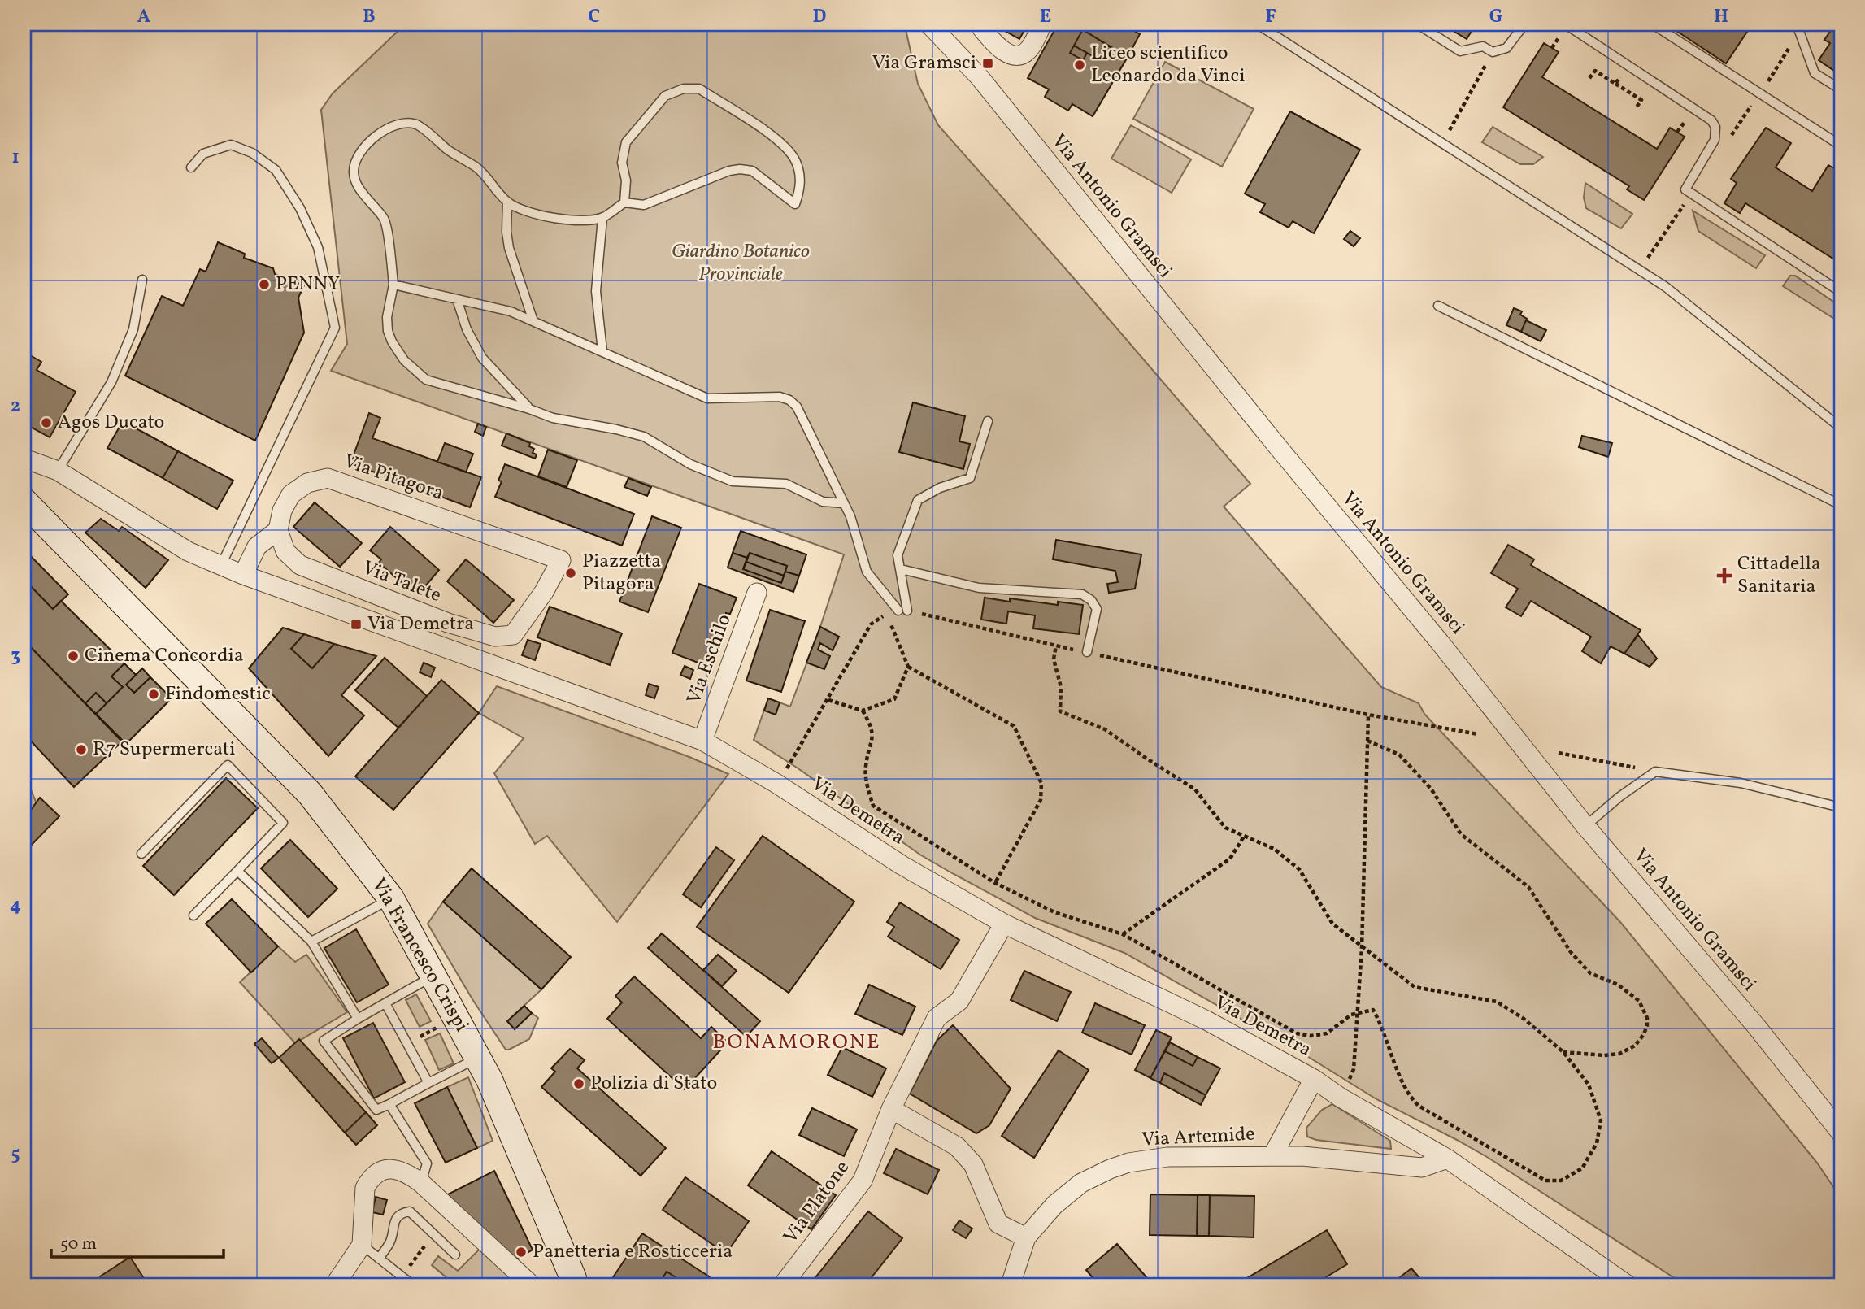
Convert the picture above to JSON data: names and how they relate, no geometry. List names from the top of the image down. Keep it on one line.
{"streets":{"main road":["Via Francesco Crispi"],"street":["Via Antonio Gramsci","Via Pitagora","Via Talete","Via Eschilo","Via Demetra","Via Artemide","Via Platone"]},"crossings":[["Via Pitagora","Via Talete"],["Via Eschilo","Via Demetra"],["Via Demetra","Via Artemide"],["Via Demetra","Via Platone"]],"districts":["BONAMORONE"],"parks":["Giardino Botanico Provinciale"],"places":{"transit":["Via Gramsci","Via Demetra"],"other":["Liceo scientifico Leonardo da Vinci","PENNY","Agos Ducato","Piazzetta Pitagora","Cinema Concordia","Findomestic","R7 Supermercati","Polizia di Stato","Panetteria e Rosticceria"],"health":["Cittadella Sanitaria"]},"scale_bar":"50 m","grid":{"columns":["A","B","C","D","E","F","G","H"],"rows":["1","2","3","4","5"]}}
